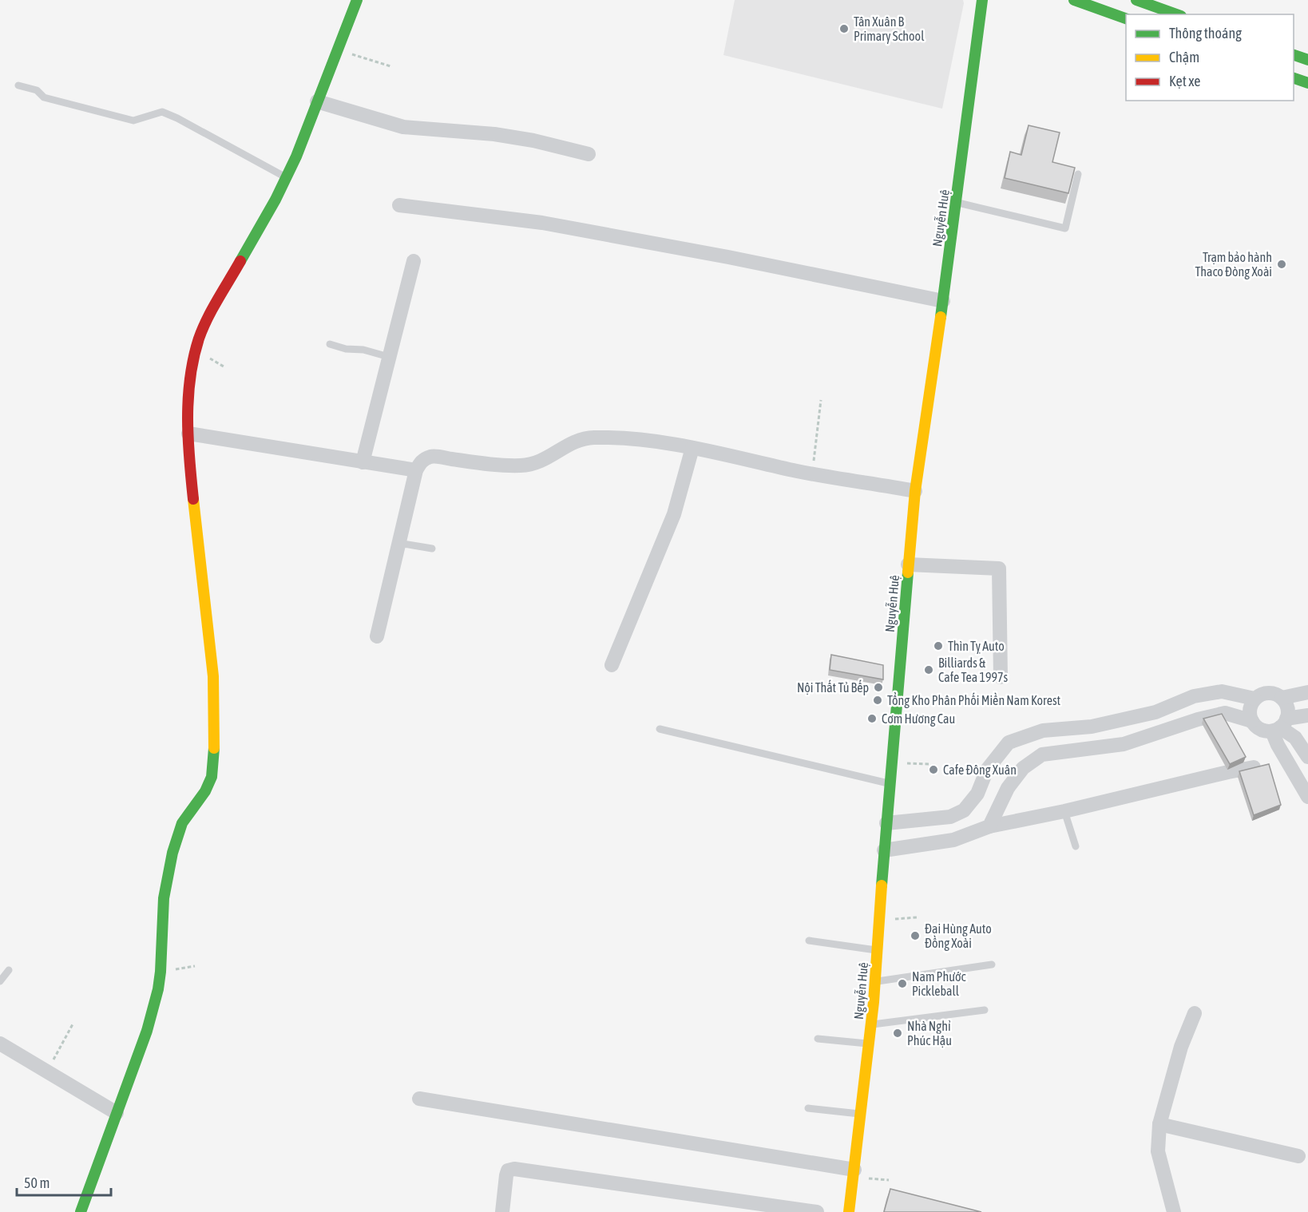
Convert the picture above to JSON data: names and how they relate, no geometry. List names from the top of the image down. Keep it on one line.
{"streets":{"street":["Nguyễn Huệ"]},"places":["Tân Xuân B Primary School","Trạm bảo hành Thaco Đòng Xoài","Thìn Tỵ Auto","Billiards & Cafe Tea 1997s","Nội Thất Tủ Bếp","Tổng Kho Phân Phối Miền Nam Korest","Cơm Hương Cau","Cafe Đông Xuân","Đại Hùng Auto Đồng Xoài","Nam Phước Pickleball","Nhà Nghỉ Phúc Hậu"],"legend":["Thông thoáng","Chậm","Kẹt xe"],"scale_bar":"50 m"}
